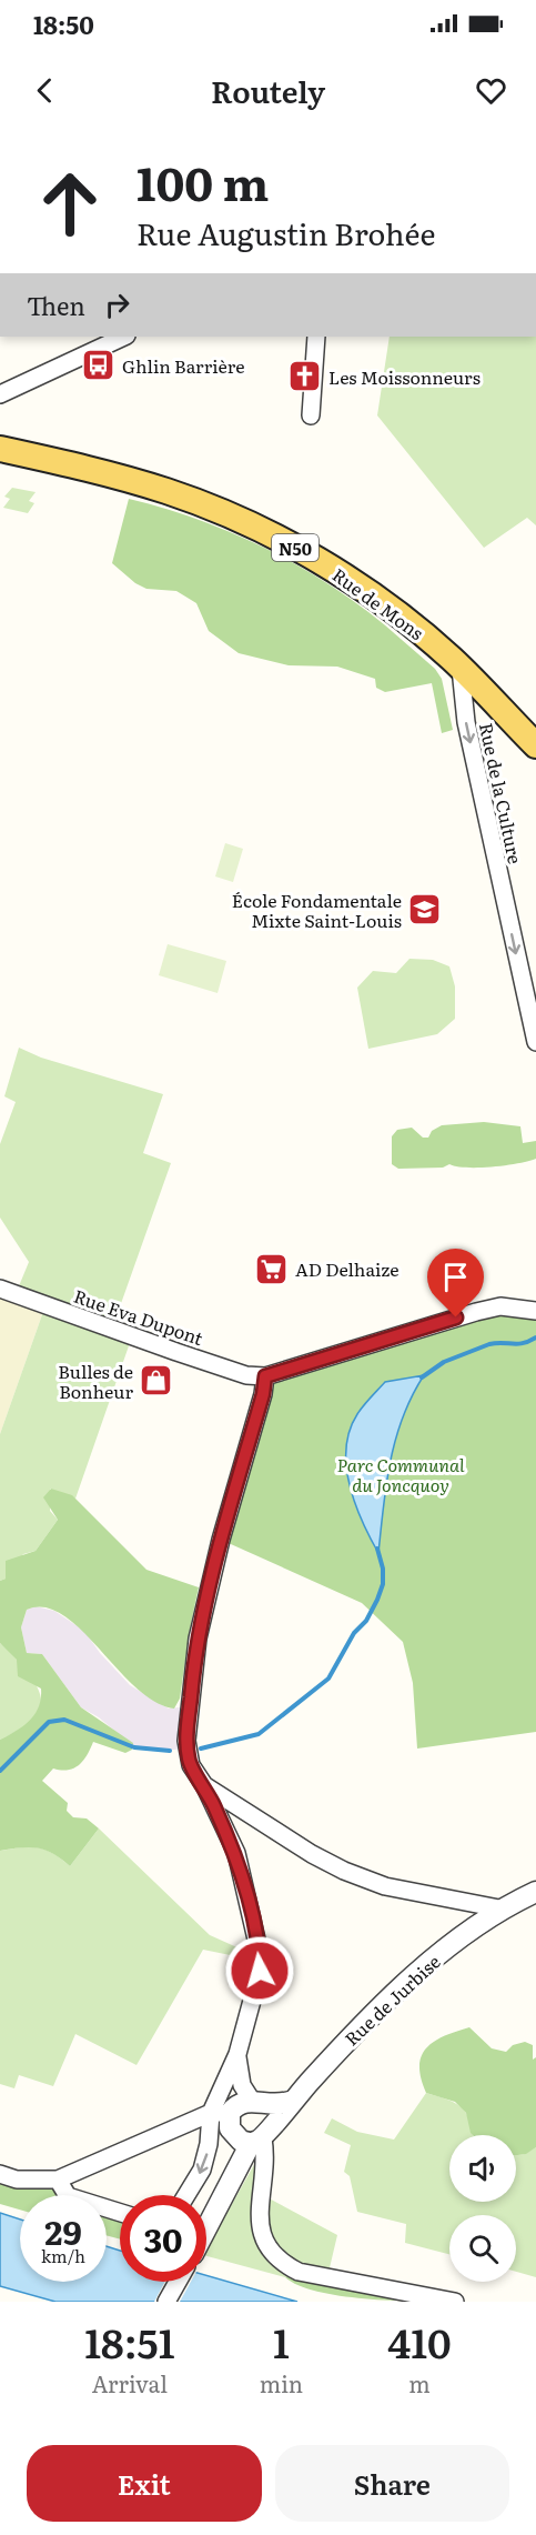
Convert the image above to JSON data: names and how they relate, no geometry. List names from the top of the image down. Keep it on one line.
{"streets":{"main road":["N50","Rue de Mons"],"street":["Rue de la Culture","Rue Eva Dupont","Rue de Jurbise"]},"crossings":[["Rue de Mons","Rue de la Culture"]],"one_way":["Rue de la Culture"],"parks":["Parc Communal du Joncquoy"],"places":{"bus stop":["Ghlin Barrière"],"church":["Les Moissonneurs"],"school or university":["École Fondamentale Mixte Saint-Louis"],"supermarket":["AD Delhaize"],"shop":["Bulles de Bonheur"]},"page":{"status":"18:50","header":"Routely","turn":["100 m","Rue Augustin Brohée"],"then":"Then","speed":"29 km/h","limit":"30","eta":["18:51","Arrival","1","min","410","m"],"buttons":["Exit","Share"]}}
